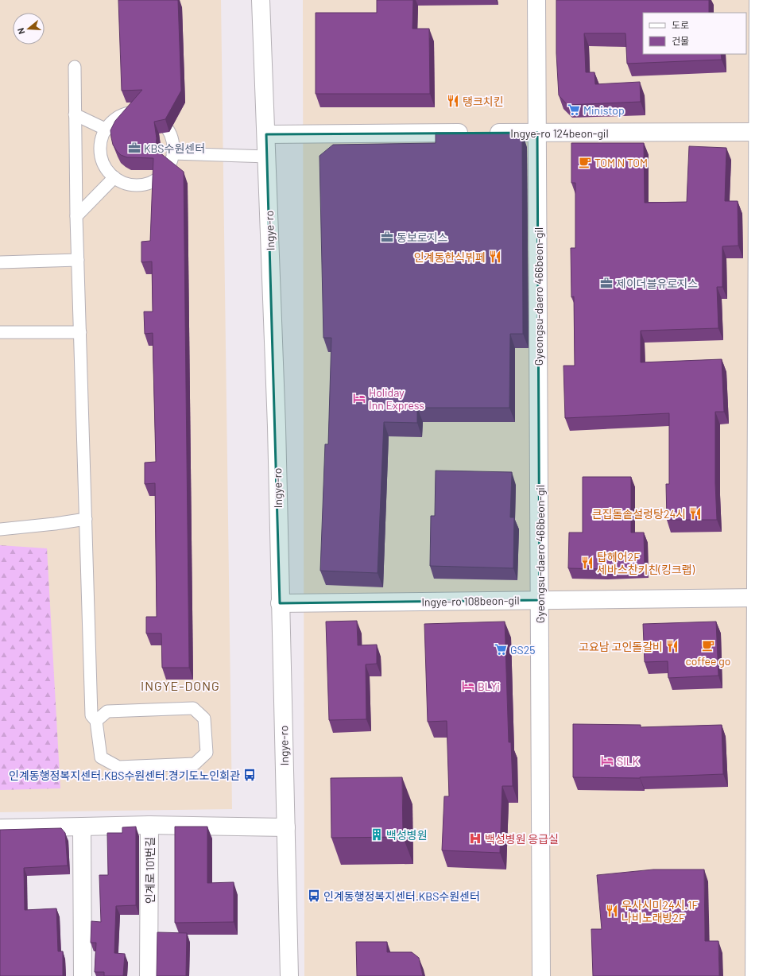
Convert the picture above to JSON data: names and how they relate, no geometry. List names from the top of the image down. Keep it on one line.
{"streets":{"street":["Ingye-ro 124beon-gil","Ingye-ro","Gyeongsu-daero 466beon-gil","Ingye-ro 108beon-gil","인계로 101번길"]},"crossings":[["Ingye-ro 124beon-gil","Ingye-ro"],["Ingye-ro 124beon-gil","Gyeongsu-daero 466beon-gil"],["Ingye-ro","Ingye-ro 108beon-gil"],["Ingye-ro","인계로 101번길"],["Gyeongsu-daero 466beon-gil","Ingye-ro 108beon-gil"]],"districts":["INGYE-DONG"],"places":{"restaurant":["탱크치킨","인계동한식뷔페","큰집돌솥설렁탕24시","탑헤어2F 세바스찬키친(킹크랩)","고요남 고인돌갈비","우사시미24시.1F 나비노래방2F"],"supermarket":["Ministop","GS25"],"office":["KBS수원센터","동보로지스","제이더블유로지스"],"cafe":["TOM N TOM","coffee go"],"hotel":["Holiday Inn Express","BLYi","SILK"],"bus stop":["인계동행정복지센터.KBS수원센터.경기도노인회관","인계동행정복지센터.KBS수원센터"],"building":["백성병원"],"hospital":["백성병원 응급실"]},"legend":["도로","건물"],"north":"left"}
